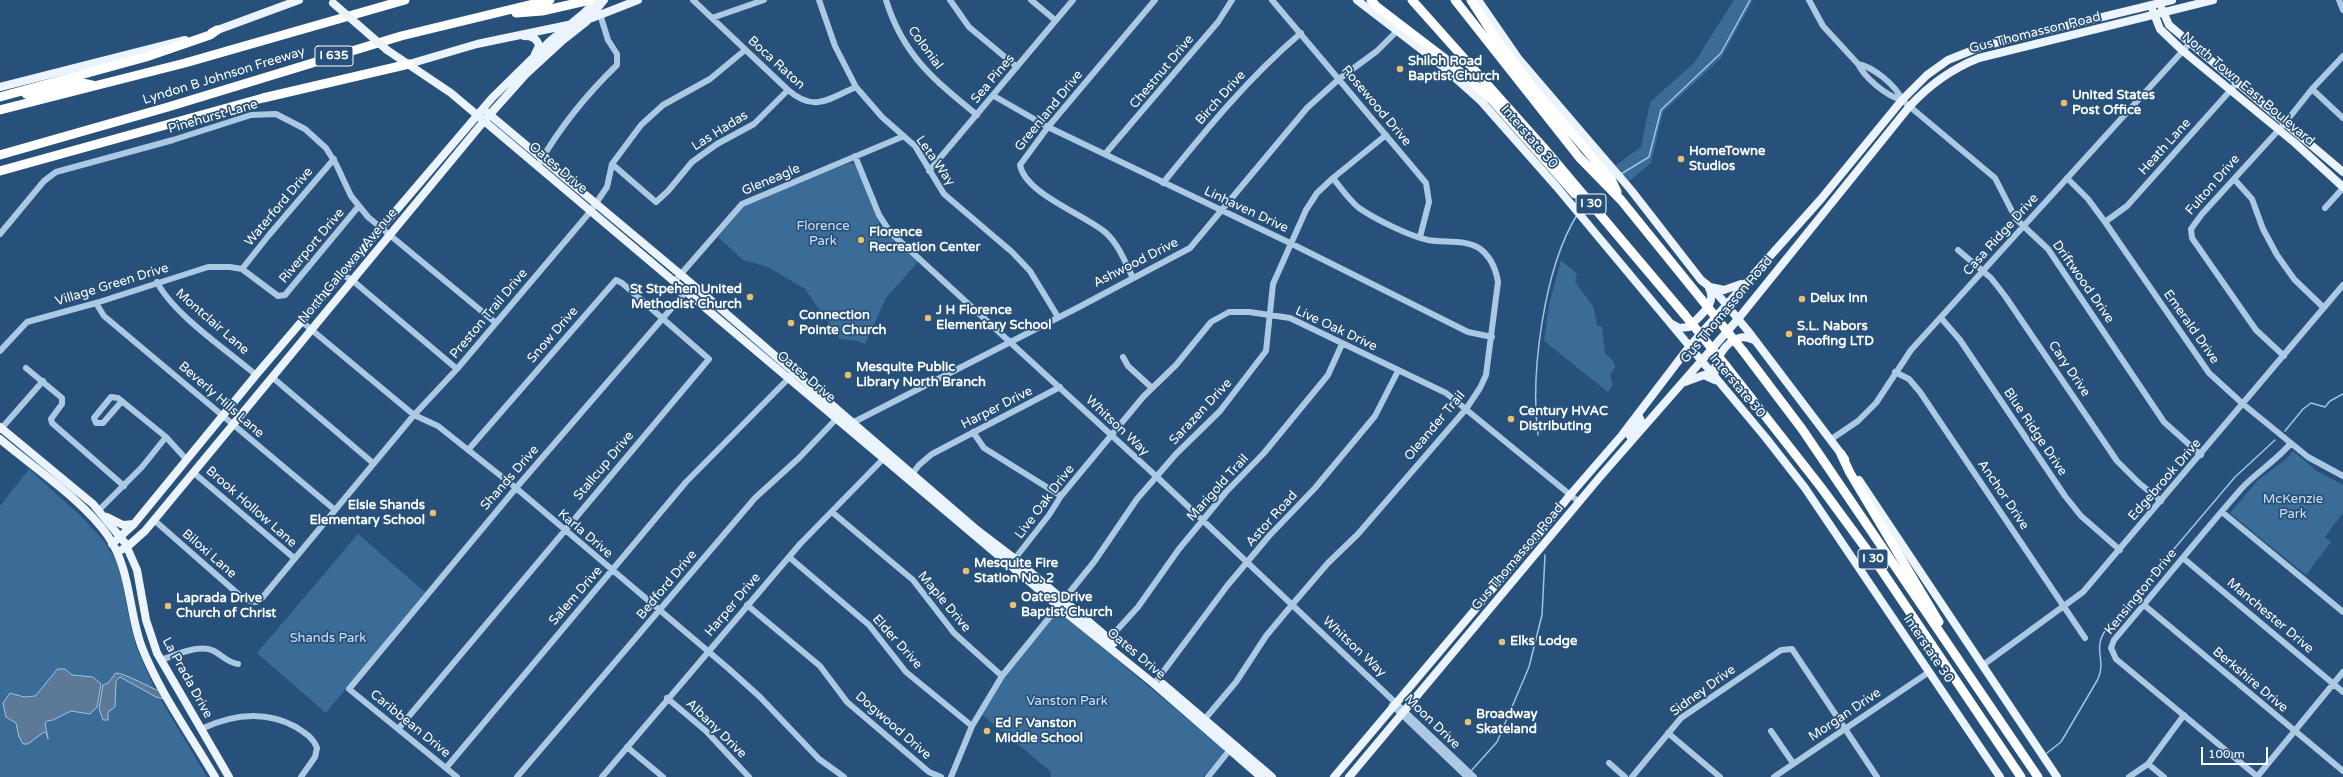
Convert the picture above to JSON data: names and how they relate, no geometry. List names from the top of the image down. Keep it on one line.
{"streets":{"highway":["I 635","Lyndon B Johnson Freeway","I 30"],"main road":["Gus Thomasson Road","North Town East Boulevard","Interstate 30","Oates Drive","North Galloway Avenue","La Prada Drive"],"street":["Colonial","Boca Raton","Chestnut Drive","Sea Pines","Birch Drive","Rosewood Drive","Greenland Drive","Pinehurst Lane","Las Hadas","Heath Lane","Leta Way","Gleneagle","Fulton Drive","Waterford Drive","Linhaven Drive","Casa Ridge Drive","Riverport Drive","Ashwood Drive","Driftwood Drive","Village Green Drive","Preston Trail Drive","Montclair Lane","Emerald Drive","Live Oak Drive","Snow Drive","Cary Drive","Beverly Hills Lane","Harper Drive","Sarazen Drive","Whitson Way","Oleander Trail","Blue Ridge Drive","Stallcup Drive","Shands Drive","Edgebrook Drive","Marigold Trail","Anchor Drive","Brook Hollow Lane","Astor Road","Karla Drive","Biloxi Lane","Bedford Drive","Kensington Drive","Salem Drive","Maple Drive","Manchester Drive","Elder Drive","Berkshire Drive","Sidney Drive","Morgan Drive","Moon Drive","Caribbean Drive","Dogwood Drive","Albany Drive"]},"crossings":[["Gus Thomasson Road","North Town East Boulevard"],["Gus Thomasson Road","Interstate 30"],["Gus Thomasson Road","Driftwood Drive"],["Gus Thomasson Road","Live Oak Drive"],["Gus Thomasson Road","Moon Drive"],["Colonial","Sea Pines"],["Boca Raton","Las Hadas"],["Boca Raton","Leta Way"],["Boca Raton","Preston Trail Drive"],["Chestnut Drive","Linhaven Drive"],["Sea Pines","Leta Way"],["Sea Pines","Linhaven Drive"],["North Town East Boulevard","Heath Lane"],["North Town East Boulevard","Fulton Drive"],["North Town East Boulevard","Casa Ridge Drive"],["Birch Drive","Rosewood Drive"],["Birch Drive","Linhaven Drive"],["Rosewood Drive","Ashwood Drive"],["Rosewood Drive","Sarazen Drive"],["Rosewood Drive","Oleander Trail"],["Greenland Drive","Linhaven Drive"],["Greenland Drive","Ashwood Drive"],["Pinehurst Lane","Waterford Drive"],["Pinehurst Lane","Riverport Drive"],["Pinehurst Lane","North Galloway Avenue"],["Pinehurst Lane","Preston Trail Drive"],["Las Hadas","Preston Trail Drive"],["Interstate 30","Ashwood Drive"],["Interstate 30","Morgan Drive"],["Heath Lane","Emerald Drive"],["Leta Way","Gleneagle"],["Leta Way","Ashwood Drive"],["Oates Drive","Gleneagle"],["Oates Drive","Ashwood Drive"],["Oates Drive","North Galloway Avenue"],["Oates Drive","Preston Trail Drive"],["Oates Drive","Live Oak Drive"],["Oates Drive","Harper Drive"],["Oates Drive","Sarazen Drive"],["Oates Drive","Oleander Trail"],["Oates Drive","Shands Drive"],["Oates Drive","Marigold Trail"],["Oates Drive","Astor Road"],["Oates Drive","Bedford Drive"],["Oates Drive","Salem Drive"],["Gleneagle","Whitson Way"],["Fulton Drive","Edgebrook Drive"],["Waterford Drive","Riverport Drive"],["Waterford Drive","Village Green Drive"],["Linhaven Drive","Ashwood Drive"],["Linhaven Drive","Sarazen Drive"],["Linhaven Drive","Oleander Trail"],["Casa Ridge Drive","Driftwood Drive"],["Casa Ridge Drive","Emerald Drive"],["Casa Ridge Drive","Cary Drive"],["Casa Ridge Drive","Blue Ridge Drive"],["Casa Ridge Drive","Anchor Drive"],["Riverport Drive","Village Green Drive"],["Ashwood Drive","Whitson Way"],["North Galloway Avenue","Montclair Lane"],["North Galloway Avenue","Beverly Hills Lane"],["North Galloway Avenue","Brook Hollow Lane"],["North Galloway Avenue","Karla Drive"],["North Galloway Avenue","Biloxi Lane"],["North Galloway Avenue","La Prada Drive"],["Driftwood Drive","Edgebrook Drive"],["Village Green Drive","Montclair Lane"],["Village Green Drive","Beverly Hills Lane"],["Preston Trail Drive","Beverly Hills Lane"],["Preston Trail Drive","Brook Hollow Lane"],["Preston Trail Drive","Karla Drive"],["Preston Trail Drive","Biloxi Lane"],["Emerald Drive","Edgebrook Drive"],["Emerald Drive","Kensington Drive"],["Live Oak Drive","Sarazen Drive"],["Live Oak Drive","Whitson Way"],["Live Oak Drive","Oleander Trail"],["Live Oak Drive","Marigold Trail"],["Live Oak Drive","Astor Road"],["Snow Drive","Stallcup Drive"],["Snow Drive","Shands Drive"],["Snow Drive","Karla Drive"],["Cary Drive","Edgebrook Drive"],["Harper Drive","Whitson Way"],["Harper Drive","Karla Drive"],["Harper Drive","Maple Drive"],["Harper Drive","Elder Drive"],["Harper Drive","Dogwood Drive"],["Harper Drive","Albany Drive"],["Sarazen Drive","Whitson Way"],["Sarazen Drive","Oleander Trail"],["Sarazen Drive","Maple Drive"],["Sarazen Drive","Elder Drive"],["Whitson Way","Oleander Trail"],["Whitson Way","Marigold Trail"],["Whitson Way","Astor Road"],["Whitson Way","Moon Drive"],["Blue Ridge Drive","Edgebrook Drive"],["Stallcup Drive","Shands Drive"],["Stallcup Drive","Karla Drive"],["Stallcup Drive","Caribbean Drive"],["Shands Drive","Karla Drive"],["Shands Drive","Caribbean Drive"],["Edgebrook Drive","Anchor Drive"],["Karla Drive","Bedford Drive"],["Karla Drive","Salem Drive"],["Kensington Drive","Manchester Drive"],["Kensington Drive","Berkshire Drive"],["Salem Drive","Caribbean Drive"],["Sidney Drive","Morgan Drive"]],"parks":["Florence Park","McKenzie Park","Shands Park","Vanston Park"],"places":["Shiloh Road Baptist Church","United States Post Office","HomeTowne Studios","Florence Recreation Center","St Stpehen United Methodist Church","Delux Inn","J H Florence Elementary School","Connection Pointe Church","S.L. Nabors Roofing LTD","Mesquite Public Library North Branch","Century HVAC Distributing","Elsie Shands Elementary School","Mesquite Fire Station No. 2","Oates Drive Baptist Church","Laprada Drive Church of Christ","Elks Lodge","Broadway Skateland","Ed F Vanston Middle School"],"scale_bar":"100 m"}
